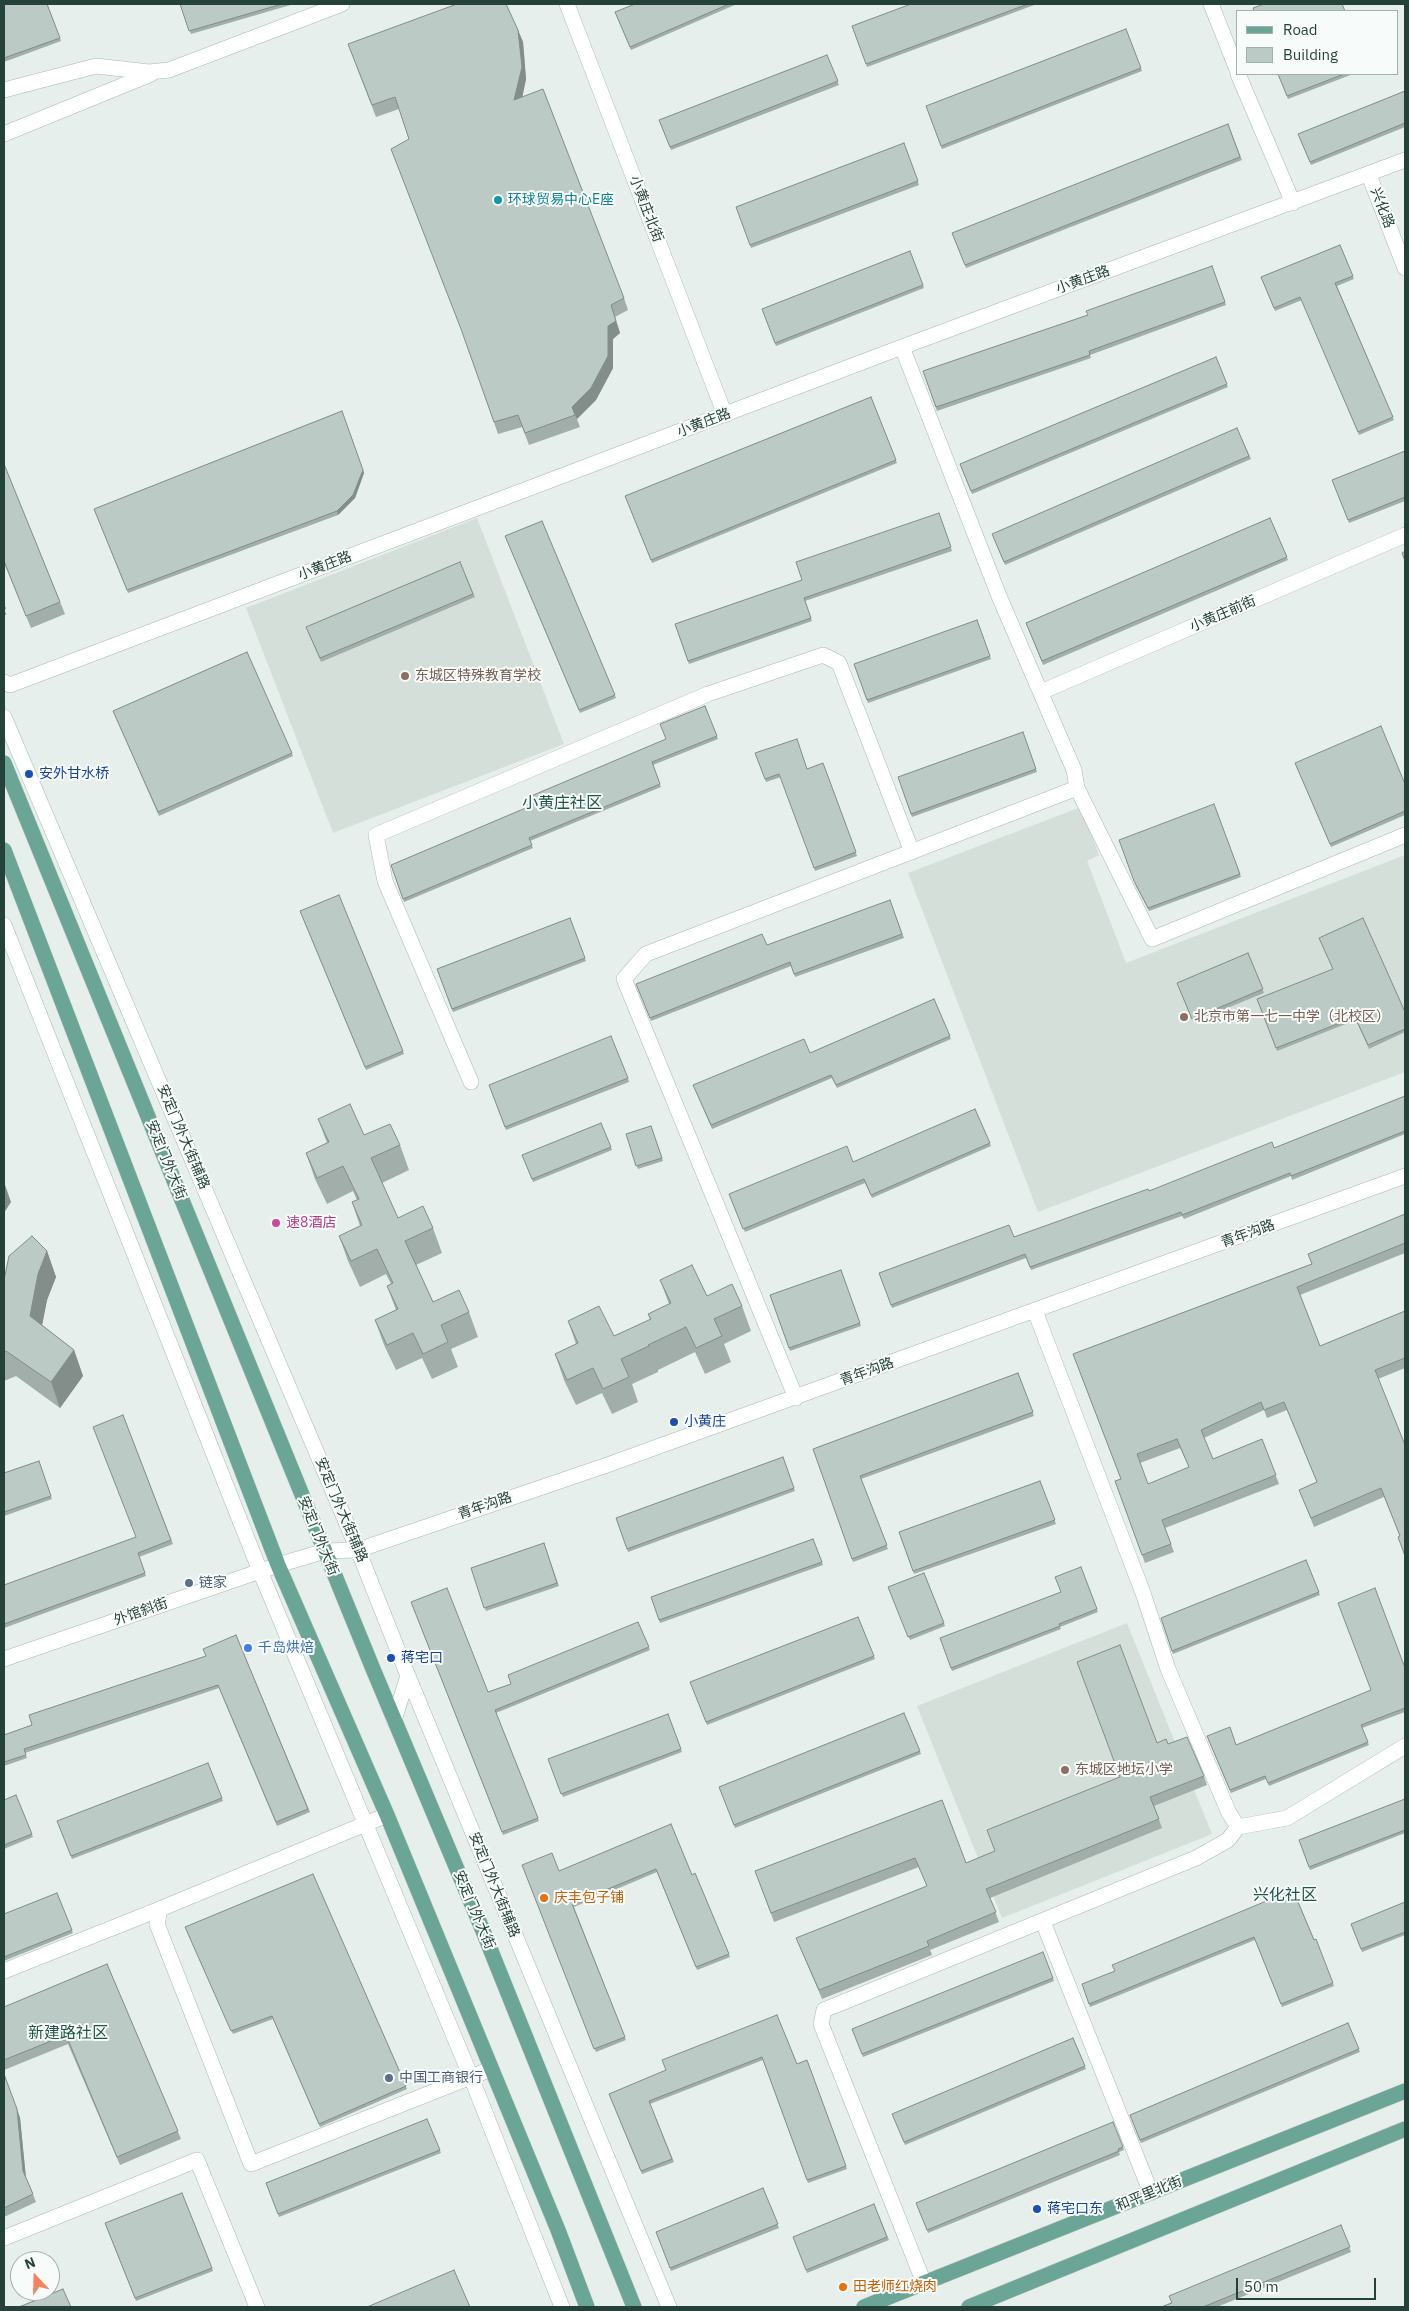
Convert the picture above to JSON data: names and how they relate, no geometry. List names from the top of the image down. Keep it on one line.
{"streets":{"main road":["安定门外大街","和平里北街"],"street":["兴化路","小黄庄北街","小黄庄路","小黄庄前街","安定门外大街辅路","青年沟路","外馆斜街"]},"crossings":[["兴化路","小黄庄路"],["小黄庄北街","小黄庄路"],["安定门外大街辅路","青年沟路"],["安定门外大街","青年沟路"],["青年沟路","外馆斜街"]],"districts":["小黄庄社区","兴化社区","新建路社区"],"places":["环球贸易中心E座","东城区特殊教育学校","安外甘水桥","北京市第一七一中学（北校区）","速8酒店","小黄庄","链家","千岛烘焙","蒋宅口","东城区地坛小学","庆丰包子铺","中国工商银行","蒋宅口东","田老师红烧肉"],"legend":["Road","Building"],"scale_bar":"50 m","north":"top"}
